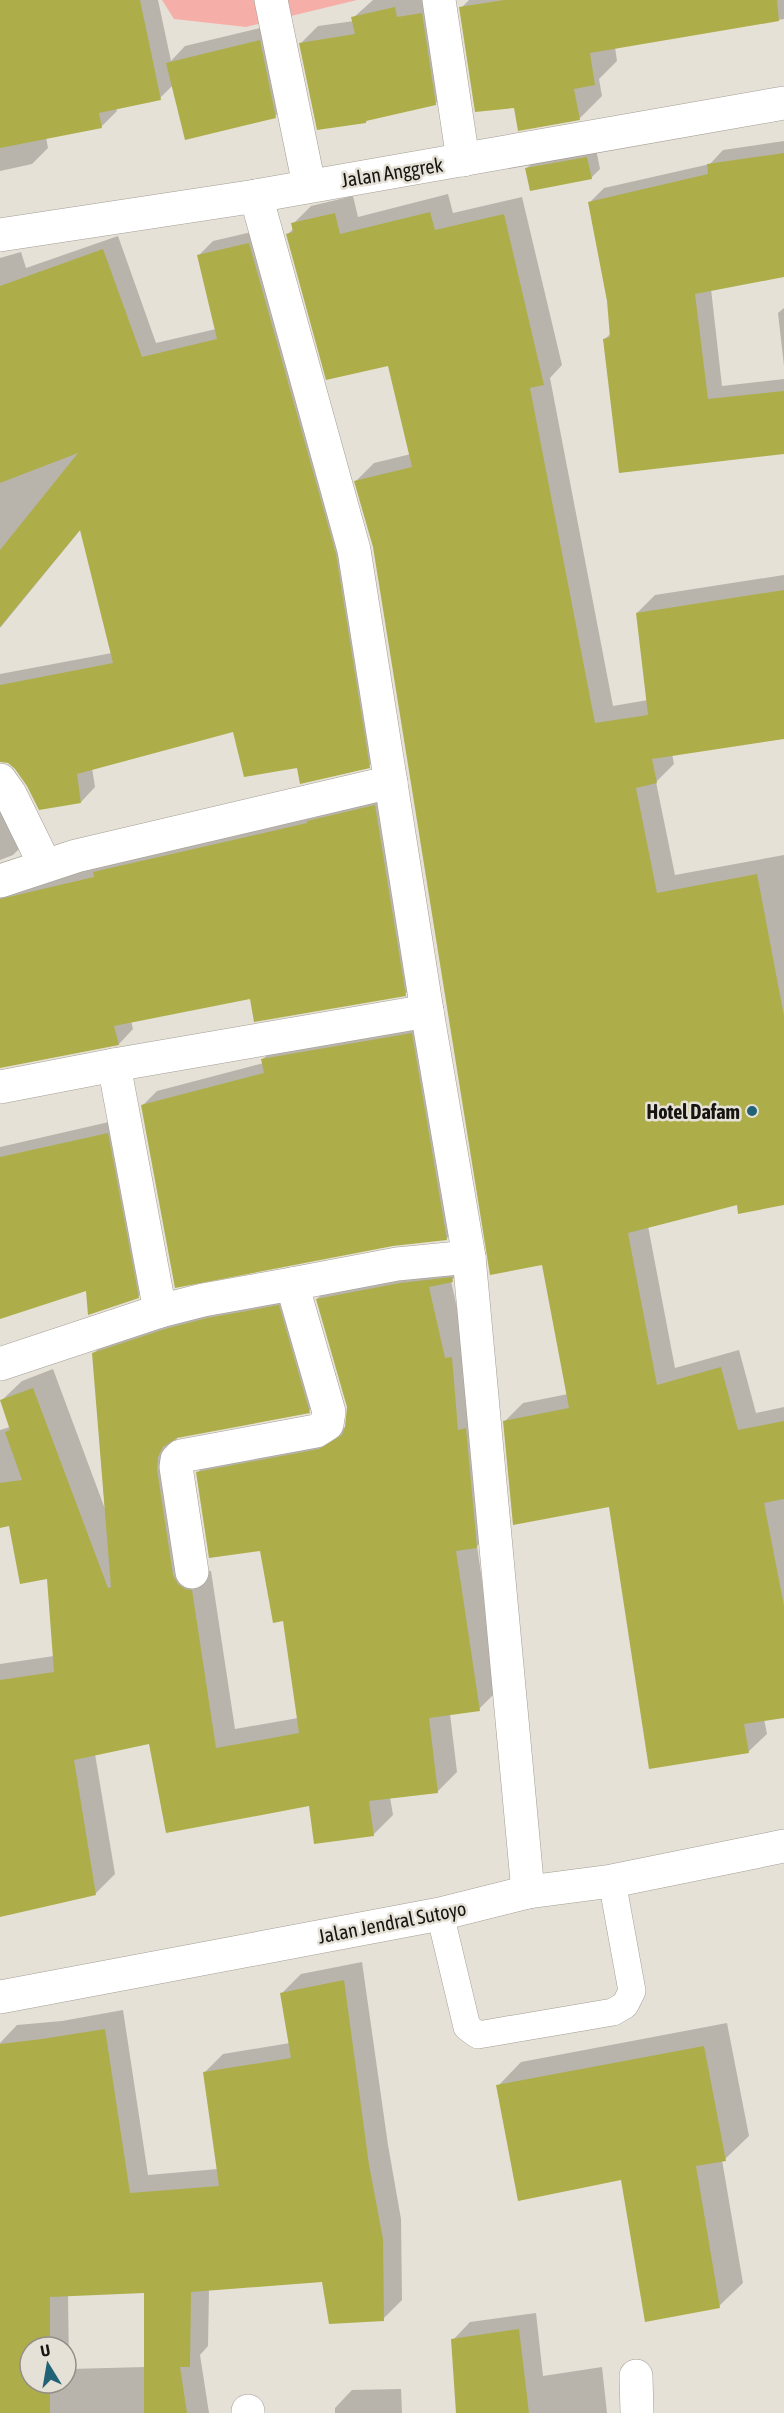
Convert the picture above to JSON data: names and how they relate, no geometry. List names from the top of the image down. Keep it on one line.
{"streets":{"street":["Jalan Anggrek","Jalan Jendral Sutoyo"]},"places":["Hotel Dafam"],"north":"top"}
